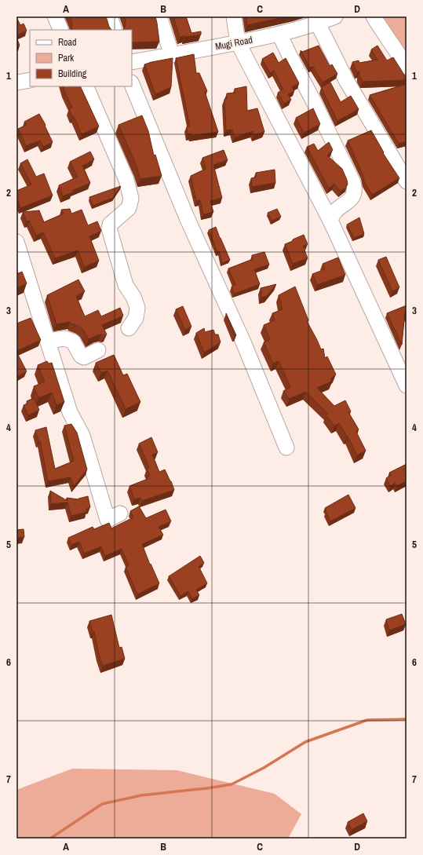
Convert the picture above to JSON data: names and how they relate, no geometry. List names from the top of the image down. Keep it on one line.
{"streets":{"street":["Mugi Road"]},"legend":["Road","Park","Building"],"grid":{"columns":["A","B","C","D"],"rows":["1","2","3","4","5","6","7"]}}
